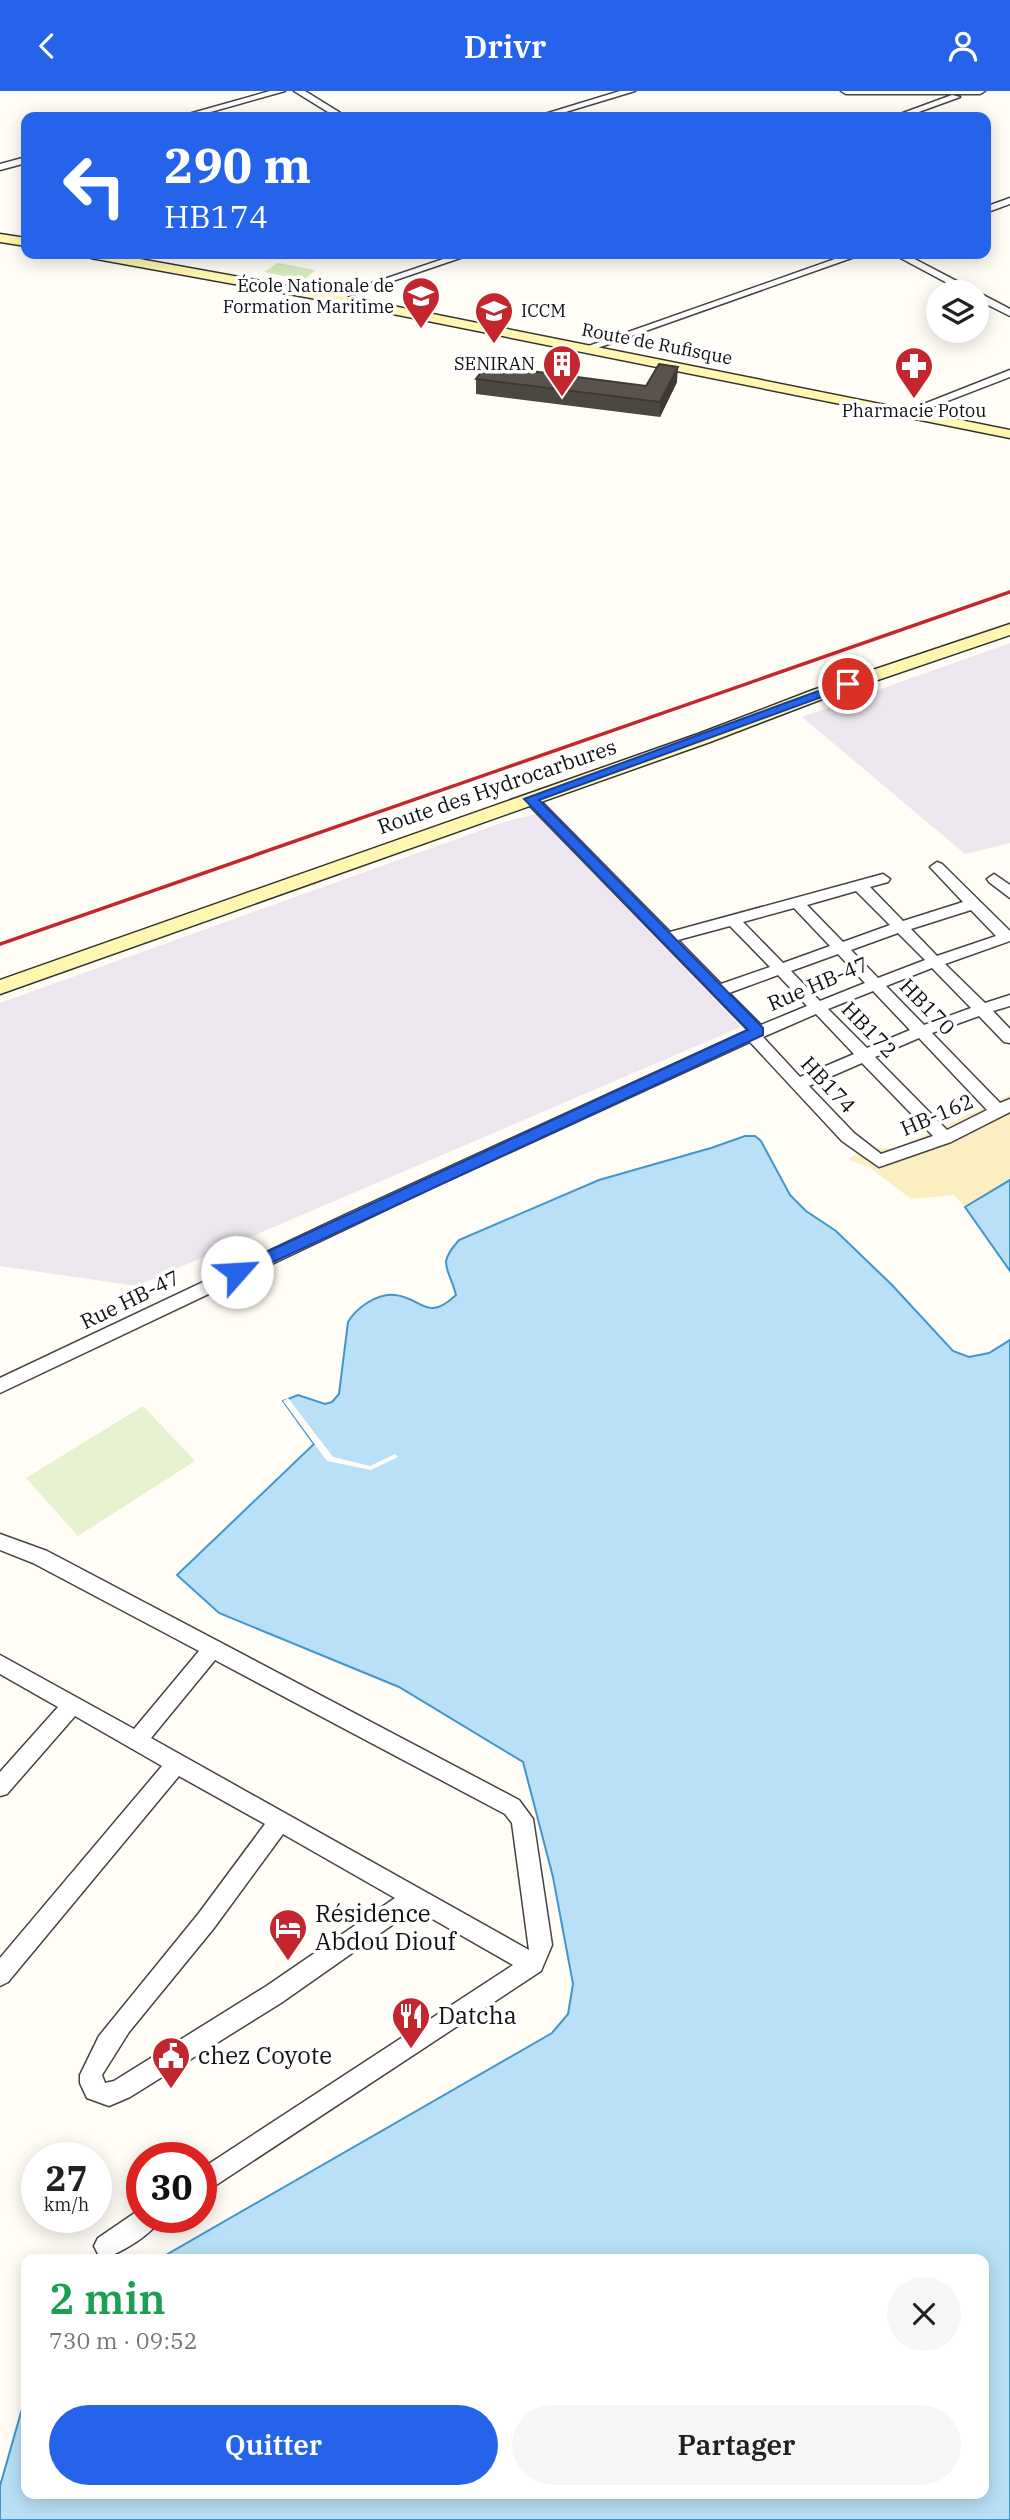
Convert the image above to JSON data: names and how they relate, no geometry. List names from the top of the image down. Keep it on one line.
{"streets":{"main road":["Route de Rufisque","Route des Hydrocarbures"],"street":["Rue HB-47","HB170","HB172","HB174","HB-162"]},"crossings":[["Route des Hydrocarbures","HB174"],["Rue HB-47","HB170"],["Rue HB-47","HB172"],["Rue HB-47","HB174"],["HB170","HB-162"],["HB172","HB-162"],["HB174","HB-162"]],"places":{"school or university":["École Nationale de Formation Maritime","ICCM"],"building":["SENIRAN"],"pharmacy":["Pharmacie Potou"],"hotel":["Résidence Abdou Diouf"],"restaurant":["Datcha"],"public building":["chez Coyote"]},"page":{"header":"Drivr","turn":["290 m","HB174"],"speed":"27 km/h","limit":"30","heading":["2 min","730 m · 09:52"],"buttons":["Quitter","Partager"]}}
